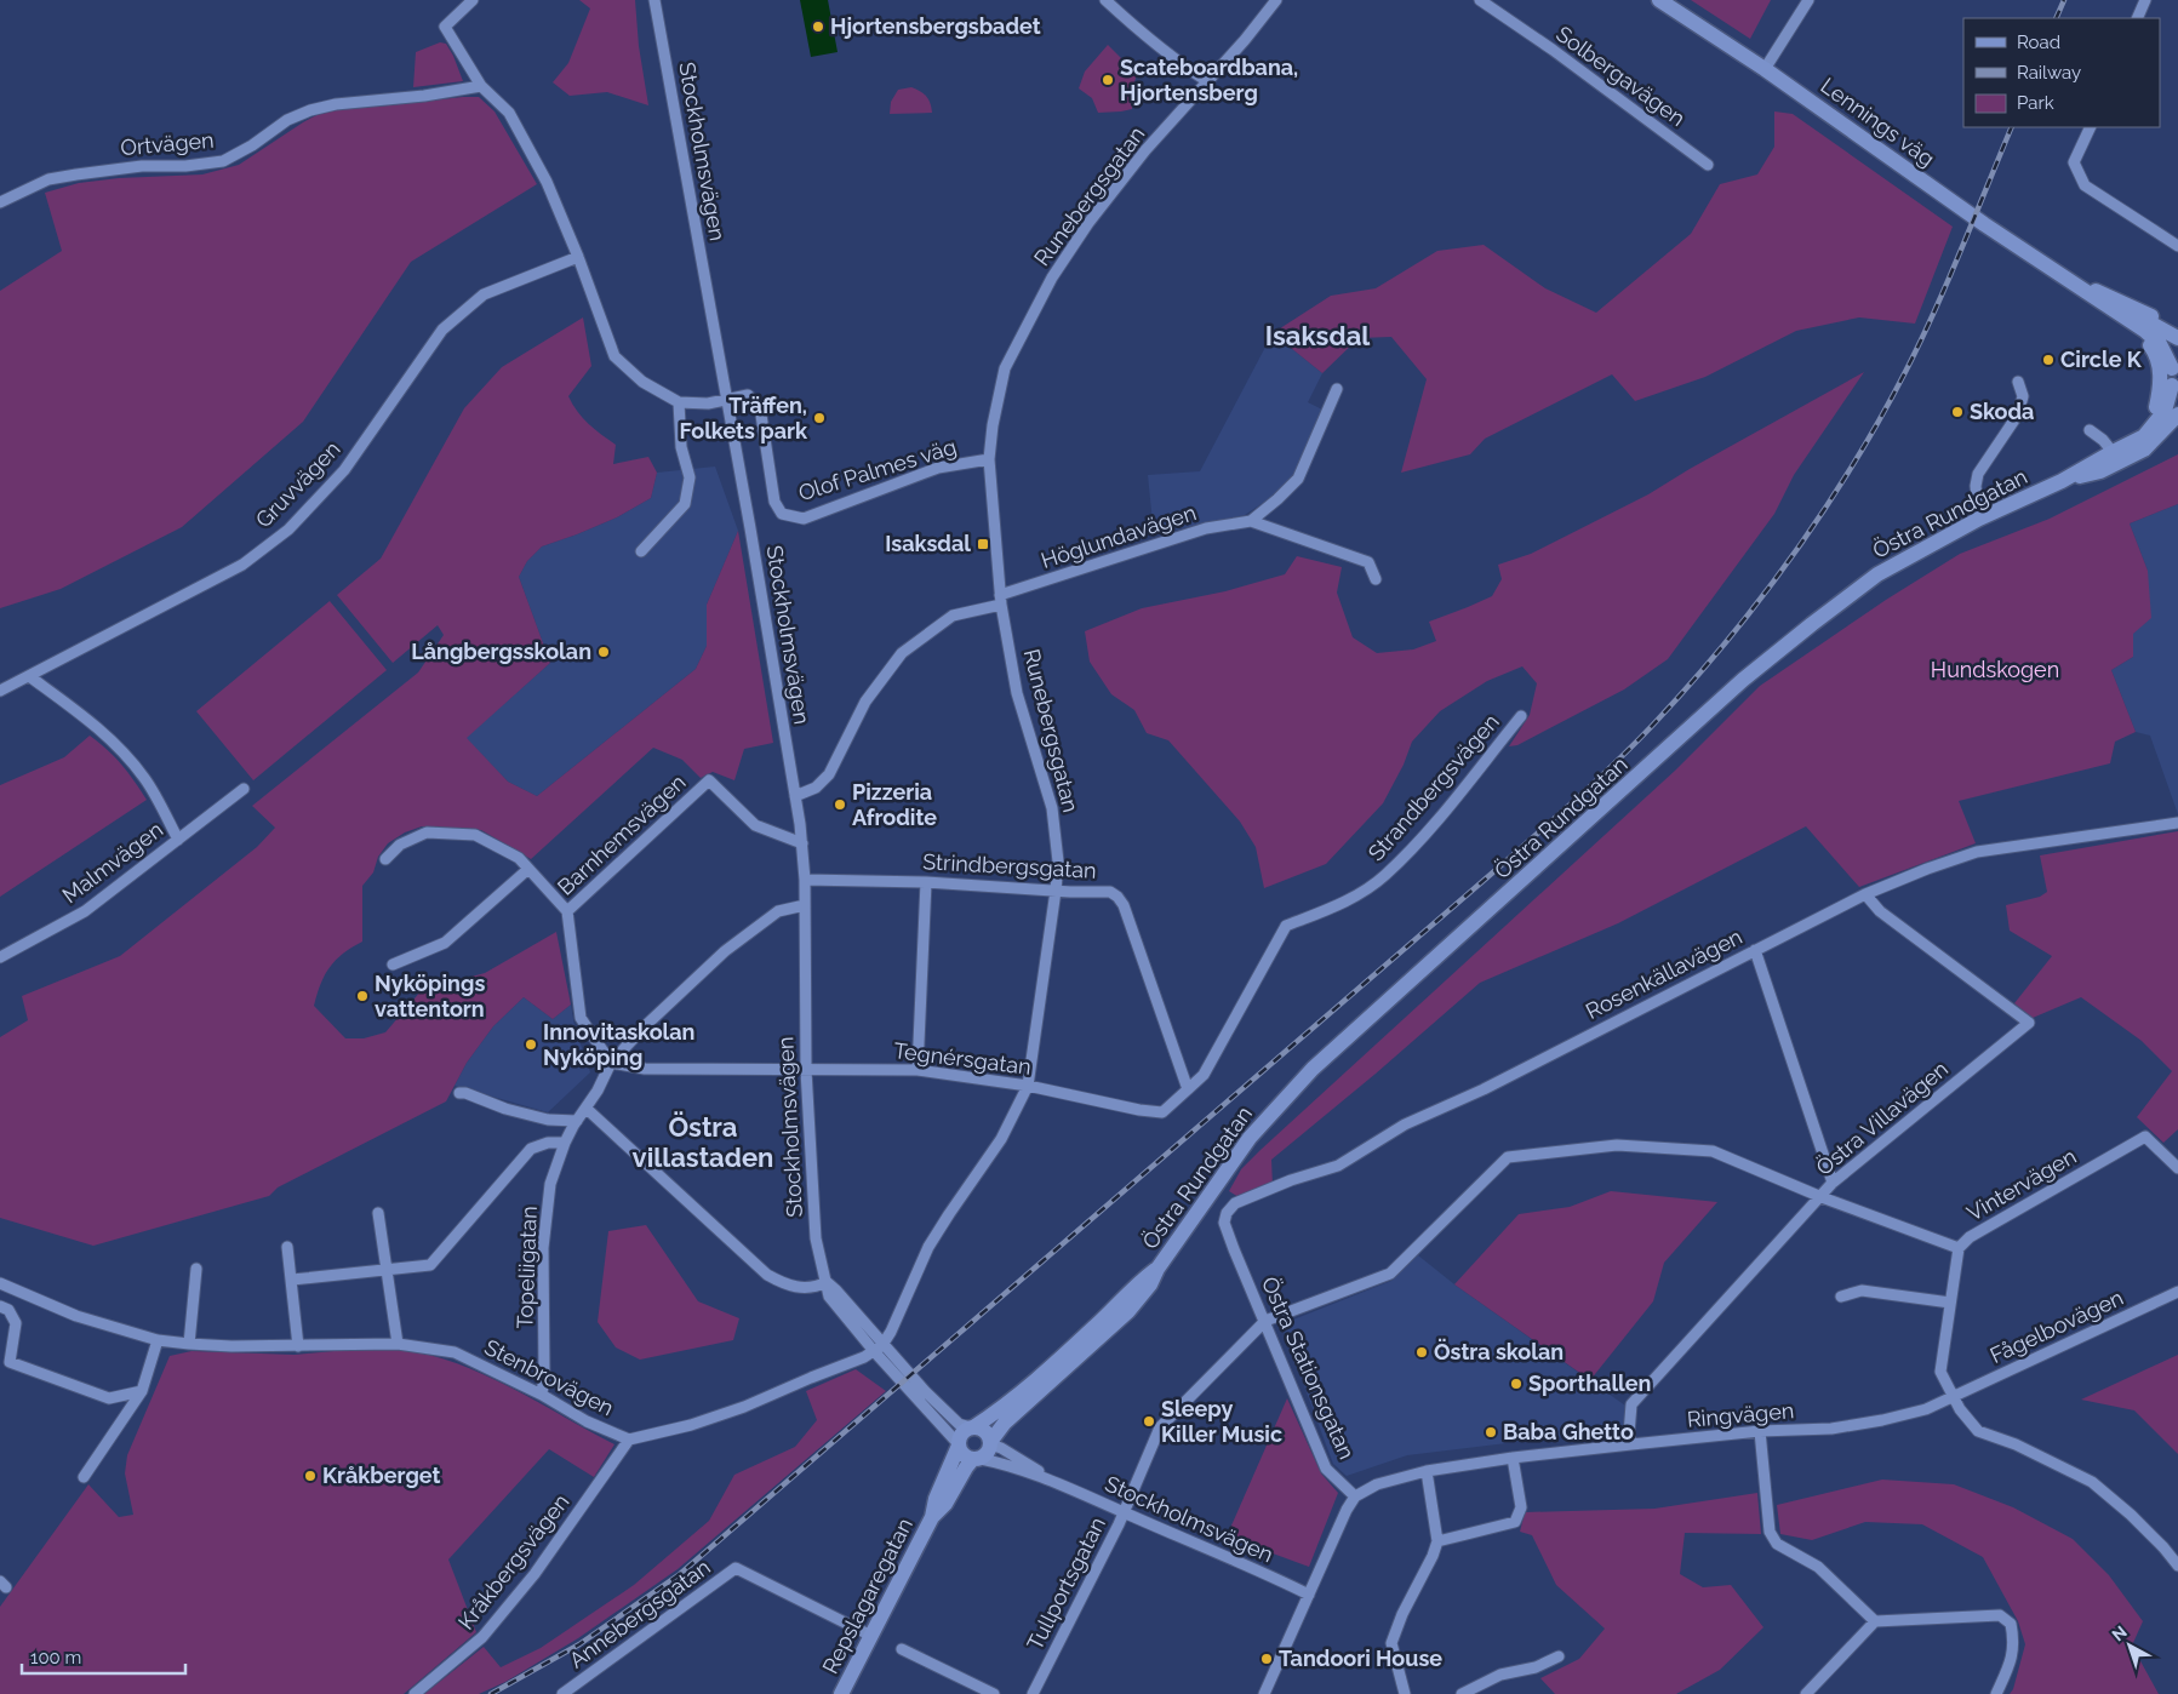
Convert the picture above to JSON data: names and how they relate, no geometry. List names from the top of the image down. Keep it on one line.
{"streets":{"main road":["Lennings väg","Östra Rundgatan","Repslagaregatan"],"street":["Solbergavägen","Ortvägen","Stockholmsvägen","Runebergsgatan","Olof Palmes väg","Gruvvägen","Höglundavägen","Strandbergsvägen","Barnhemsvägen","Malmvägen","Strindbergsgatan","Rosenkällavägen","Tegnérsgatan","Östra Villavägen","Vintervägen","Topeliigatan","Fågelbovägen","Östra Stationsgatan","Stenbrovägen","Ringvägen","Kråkbergsvägen","Tullportsgatan","Annebergsgatan"]},"crossings":[["Lennings väg","Östra Rundgatan"],["Stockholmsvägen","Runebergsgatan"],["Stockholmsvägen","Olof Palmes väg"],["Stockholmsvägen","Östra Rundgatan"],["Stockholmsvägen","Höglundavägen"],["Stockholmsvägen","Barnhemsvägen"],["Stockholmsvägen","Strindbergsgatan"],["Stockholmsvägen","Tegnérsgatan"],["Stockholmsvägen","Stenbrovägen"],["Stockholmsvägen","Tullportsgatan"],["Stockholmsvägen","Repslagaregatan"],["Runebergsgatan","Olof Palmes väg"],["Runebergsgatan","Höglundavägen"],["Runebergsgatan","Strindbergsgatan"],["Runebergsgatan","Tegnérsgatan"],["Runebergsgatan","Stenbrovägen"],["Östra Rundgatan","Repslagaregatan"],["Strandbergsvägen","Strindbergsgatan"],["Strandbergsvägen","Tegnérsgatan"],["Barnhemsvägen","Tegnérsgatan"],["Strindbergsgatan","Tegnérsgatan"],["Rosenkällavägen","Östra Villavägen"],["Rosenkällavägen","Östra Stationsgatan"],["Östra Villavägen","Ringvägen"],["Vintervägen","Fågelbovägen"],["Vintervägen","Ringvägen"],["Topeliigatan","Stenbrovägen"],["Fågelbovägen","Ringvägen"],["Östra Stationsgatan","Ringvägen"],["Östra Stationsgatan","Tullportsgatan"],["Stenbrovägen","Kråkbergsvägen"],["Repslagaregatan","Annebergsgatan"]],"districts":["Isaksdal","Östra villastaden"],"parks":["Hundskogen"],"places":{"other":["Hjortensbergsbadet","Scateboardbana, Hjortensberg","Circle K","Skoda","Träffen, Folkets park","Långbergsskolan","Pizzeria Afrodite","Nyköpings vattentorn","Innovitaskolan Nyköping","Östra skolan","Sporthallen","Sleepy Killer Music","Baba Ghetto","Kråkberget","Tandoori House"],"transit":["Isaksdal"]},"legend":["Road","Railway","Park"],"scale_bar":"100 m","north":"top left"}
